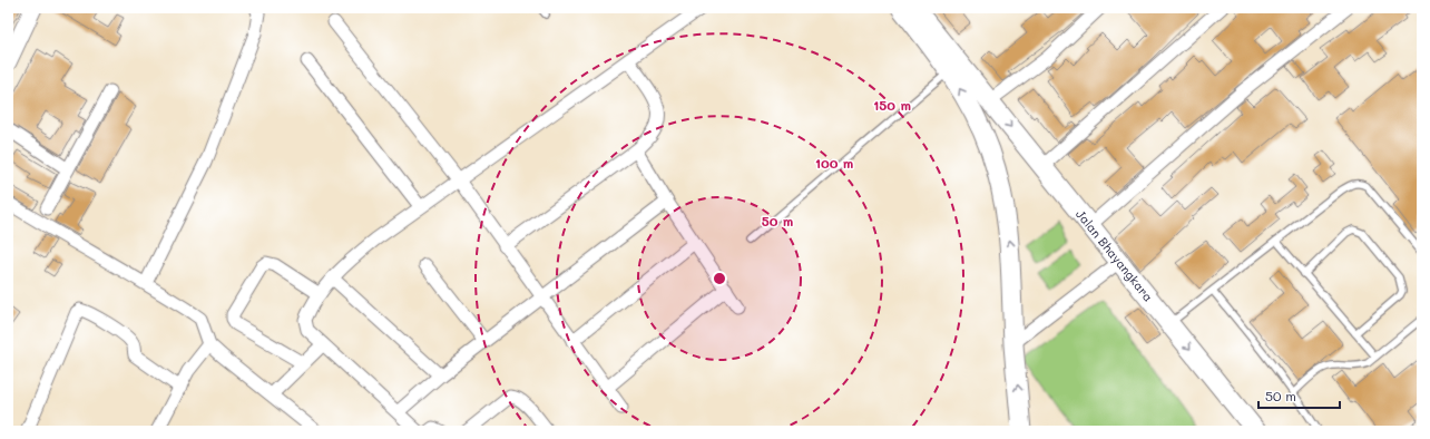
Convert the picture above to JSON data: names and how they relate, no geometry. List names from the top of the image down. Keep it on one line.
{"streets":{"main road":["Jalan Bhayangkara"]},"one_way":["Jalan Bhayangkara"],"scale_bar":"50 m","rings":["150 m","100 m","50 m"]}
